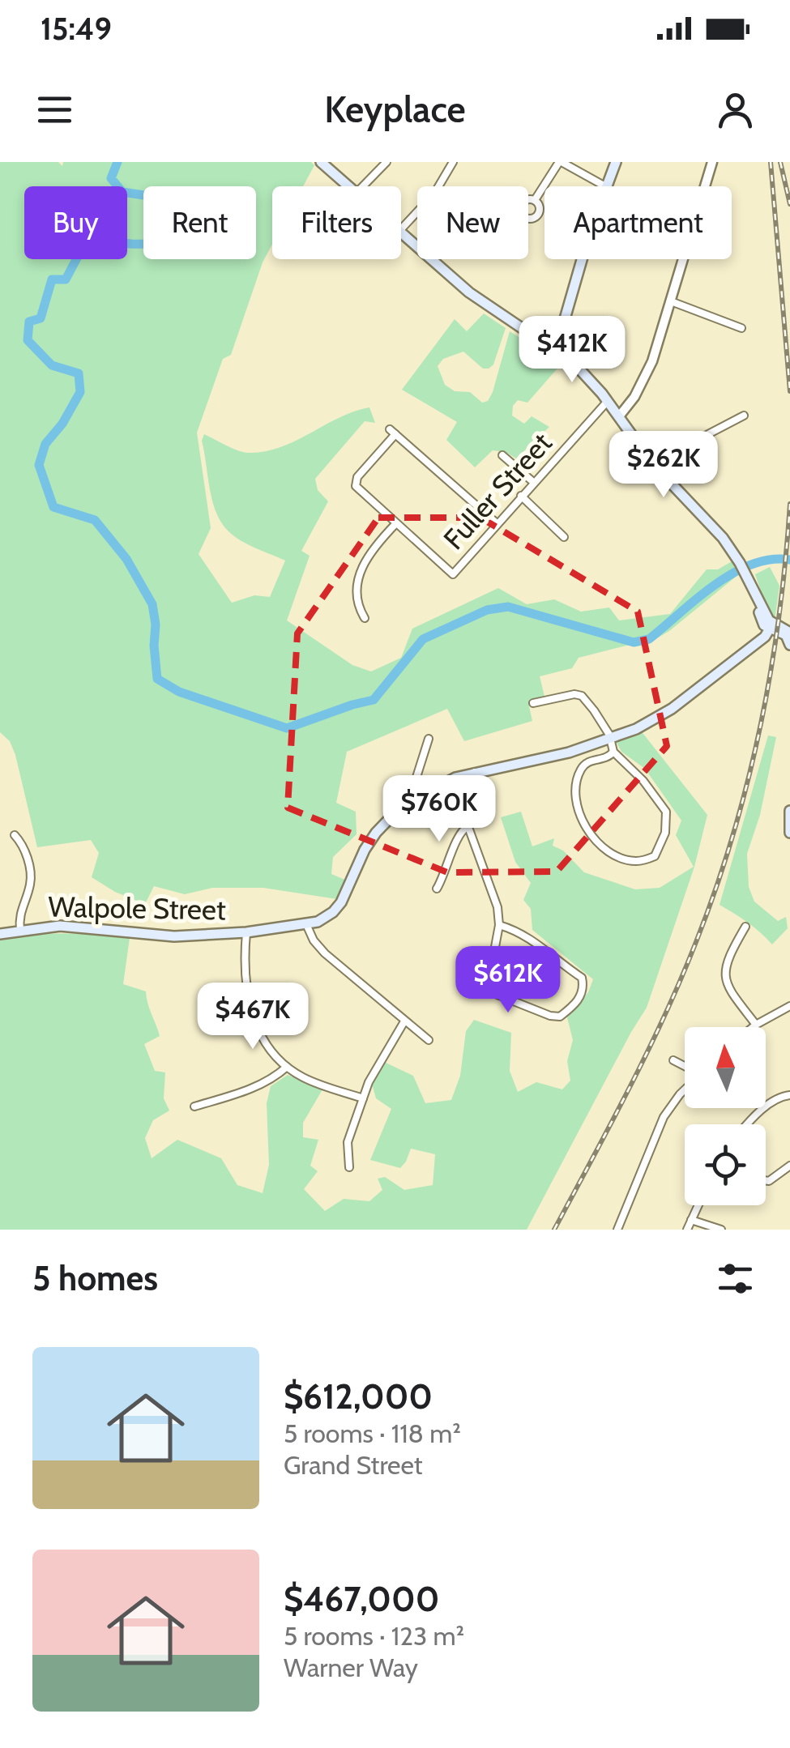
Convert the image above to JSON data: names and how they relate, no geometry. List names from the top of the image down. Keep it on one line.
{"streets":{"main road":["Walpole Street"],"street":["Fuller Street"]},"north":"top","page":{"status":"15:49","header":"Keyplace","chip":["Buy","Rent","Filters","New","Apartment"],"price":["$412K","$262K","$760K","$612K","$467K"],"heading":"5 homes","list":[{"name":"$612,000","note":"5 rooms · 118 m² · Grand Street"},{"name":"$467,000","note":"5 rooms · 123 m² · Warner Way"}]}}
